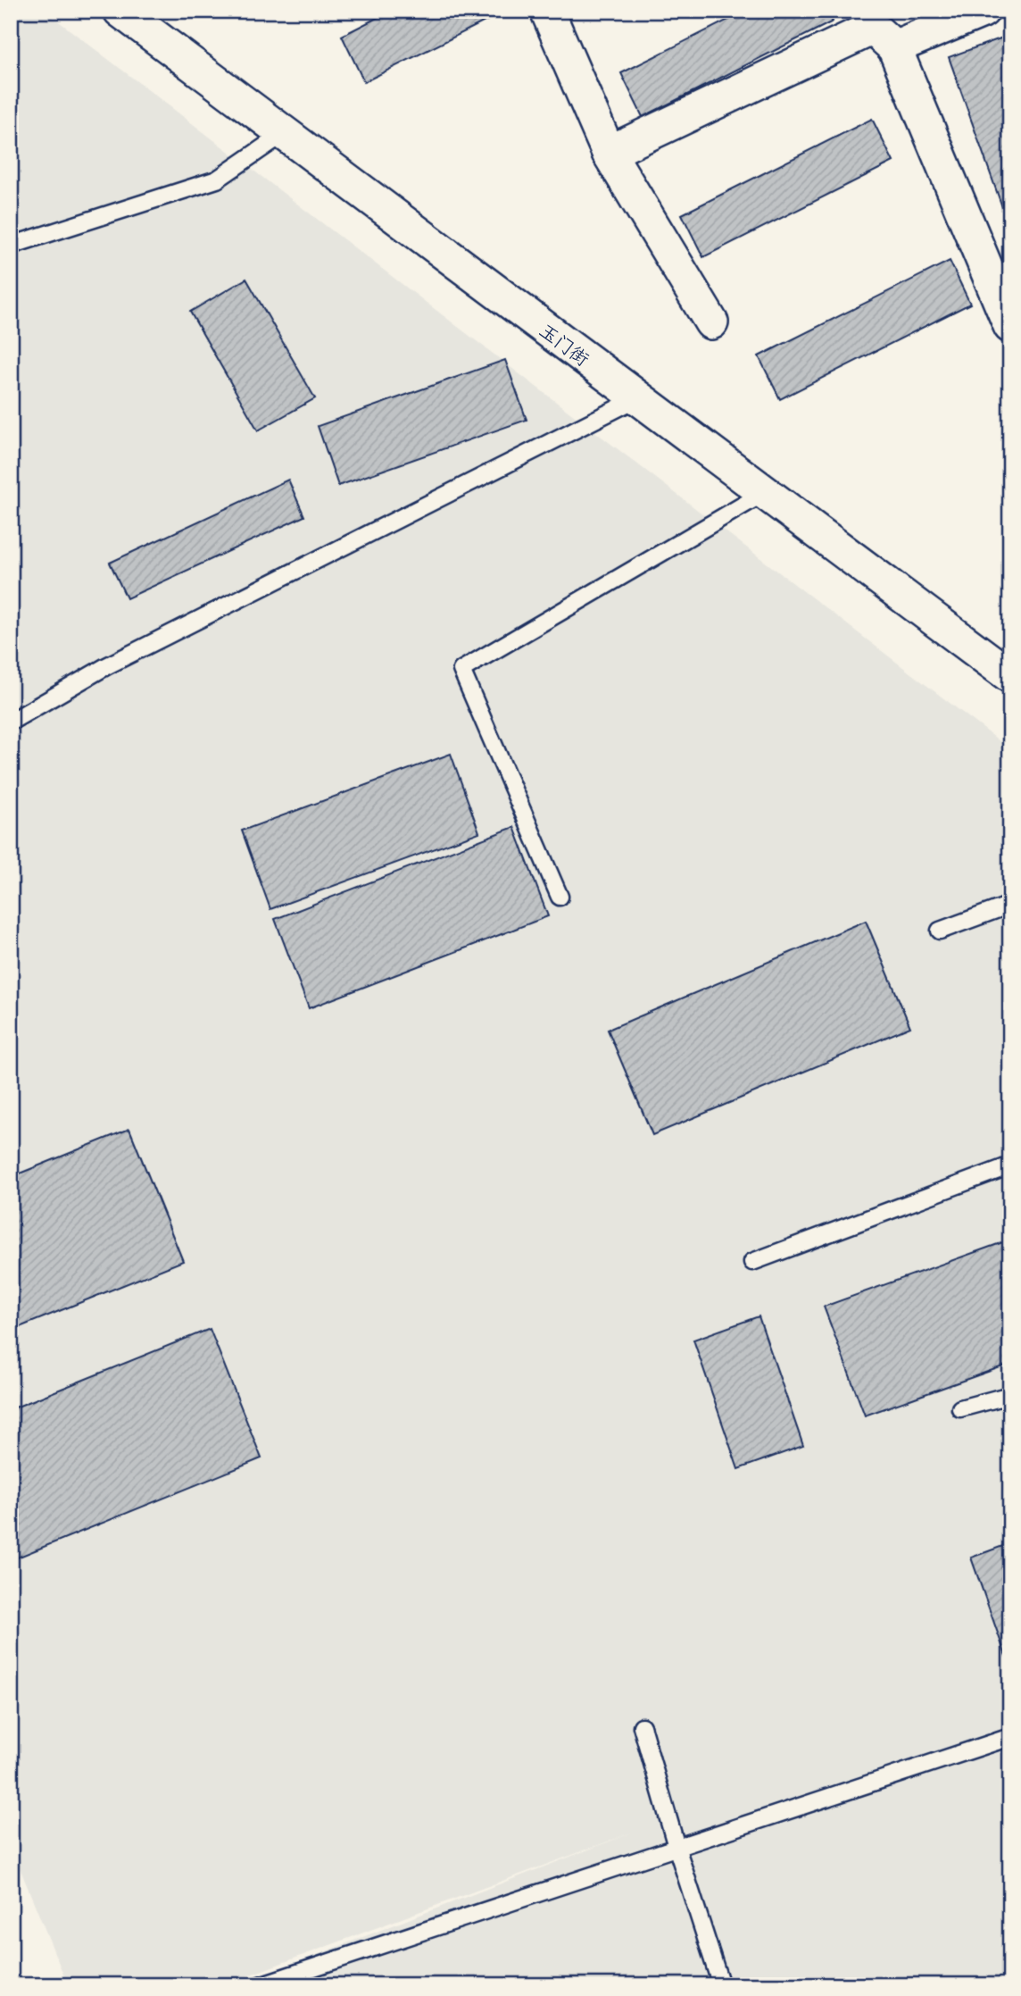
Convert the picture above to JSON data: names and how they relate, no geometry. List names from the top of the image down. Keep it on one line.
{"streets":{"street":["玉门街"]}}
